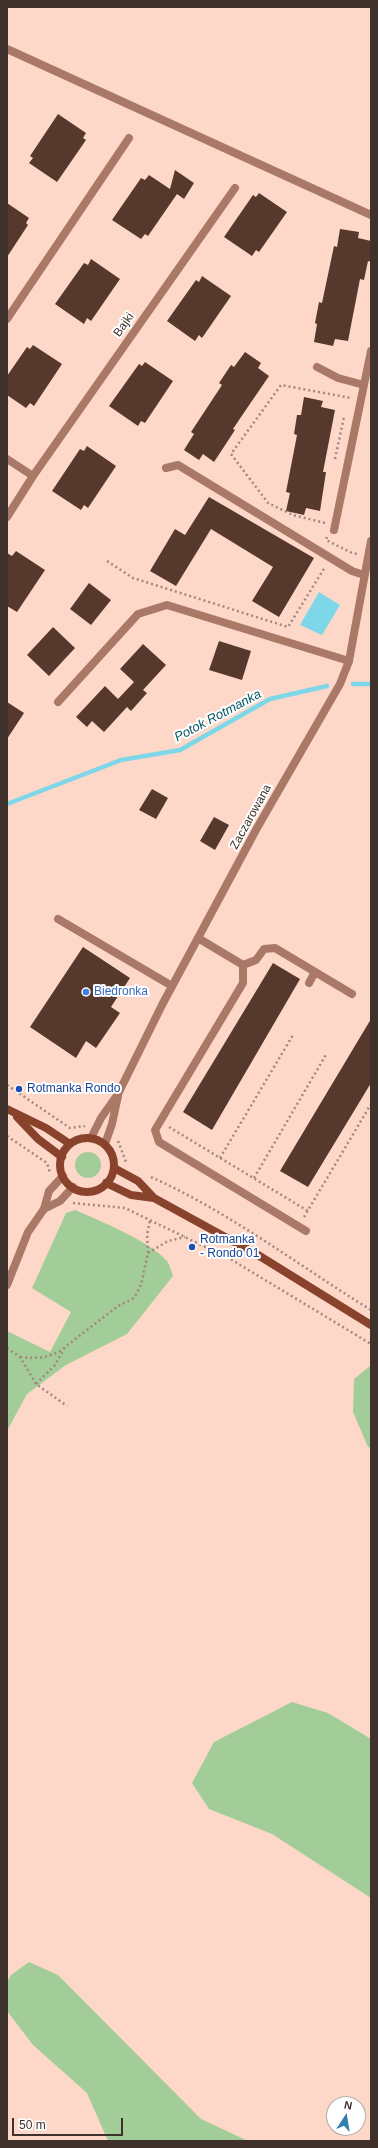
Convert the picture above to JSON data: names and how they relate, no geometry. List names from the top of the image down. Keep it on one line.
{"streets":{"street":["Bajki","Zaczarowana"]},"water":["Potok Rotmanka"],"places":["Biedronka","Rotmanka Rondo","Rotmanka - Rondo 01"],"scale_bar":"50 m","north":"top"}
